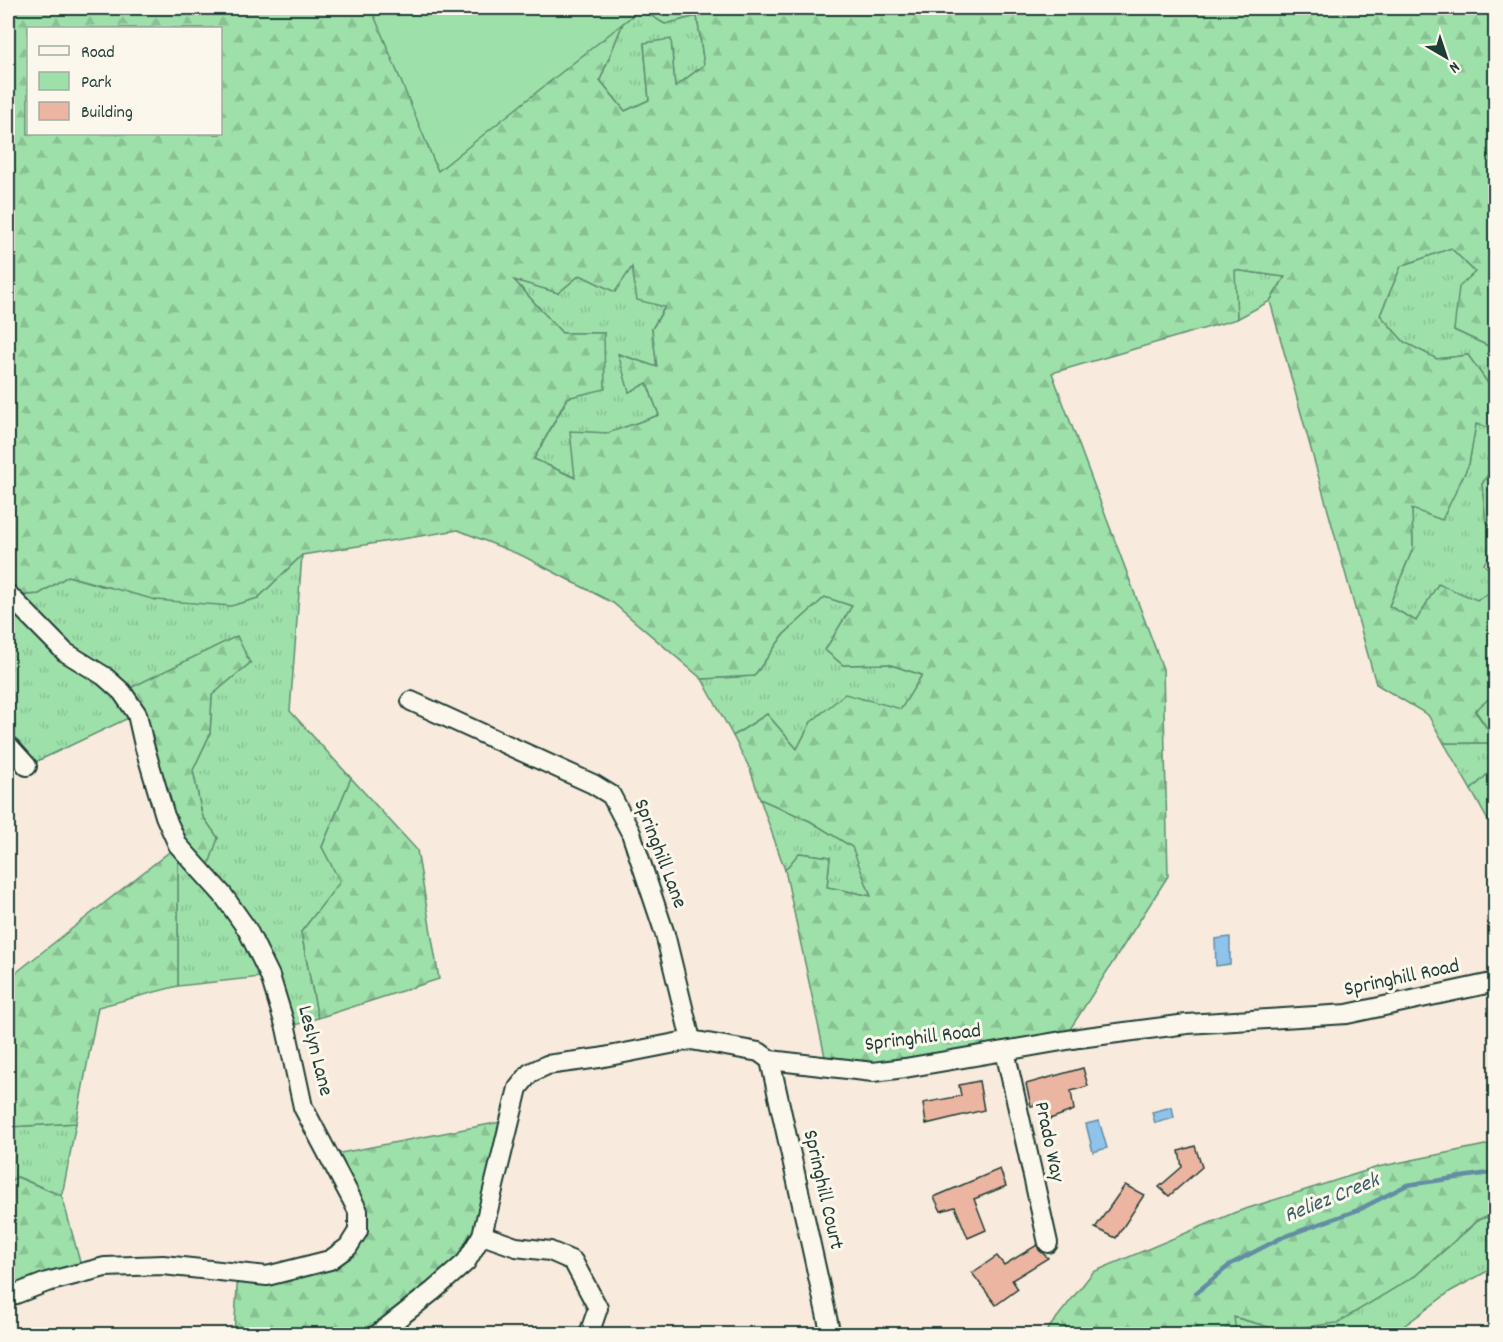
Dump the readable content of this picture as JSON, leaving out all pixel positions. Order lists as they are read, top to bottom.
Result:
{
  "streets": {
    "street": [
      "Springhill Lane",
      "Springhill Road",
      "Leslyn Lane",
      "Prado Way",
      "Springhill Court"
    ]
  },
  "crossings": [
    ["Springhill Lane", "Springhill Road"],
    ["Springhill Road", "Prado Way"],
    ["Springhill Road", "Springhill Court"]
  ],
  "water": ["Reliez Creek"],
  "legend": ["Road", "Park", "Building"],
  "north": "bottom right"
}
